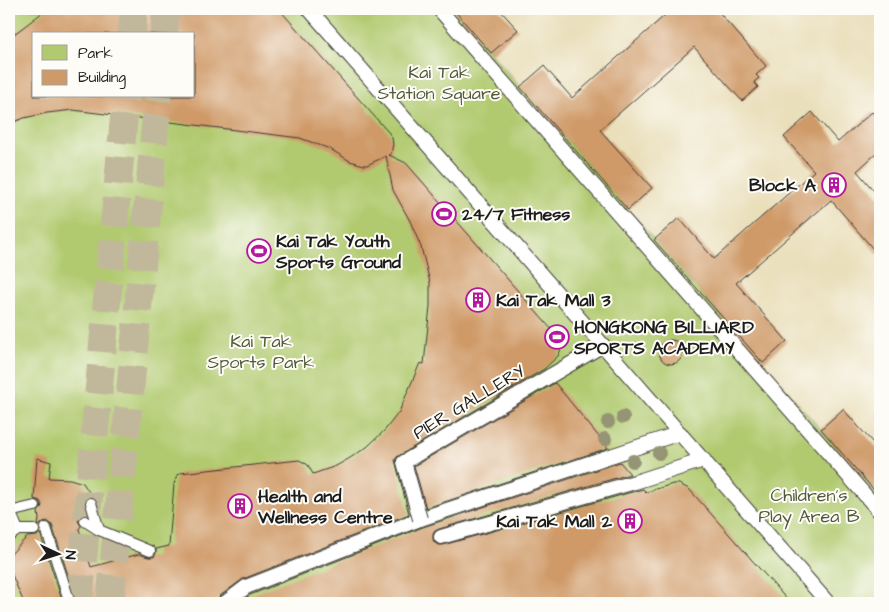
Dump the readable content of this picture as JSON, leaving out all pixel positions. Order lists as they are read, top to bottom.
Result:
{
  "streets": {
    "street": ["PIER GALLERY"]
  },
  "parks": ["Kai Tak Station Square", "Kai Tak Sports Park", "Children's Play Area B"],
  "places": {
    "building": [
      "Block A",
      "Kai Tak Mall 3",
      "Health and Wellness Centre",
      "Kai Tak Mall 2"
    ],
    "sports": ["24/7 Fitness", "Kai Tak Youth Sports Ground", "HONGKONG BILLIARD SPORTS ACADEMY"]
  },
  "legend": ["Park", "Building"],
  "north": "right"
}
